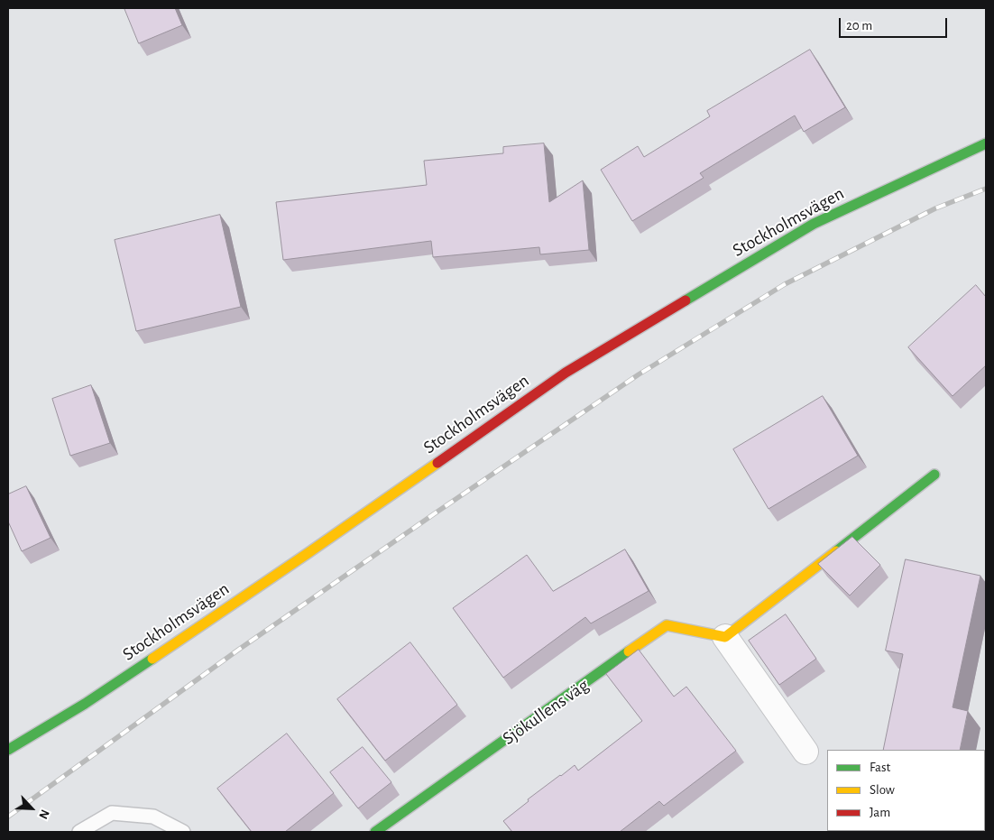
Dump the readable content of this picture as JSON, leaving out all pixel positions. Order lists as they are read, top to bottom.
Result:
{
  "streets": {
    "main road": ["Stockholmsvägen", "Sjökullens väg"]
  },
  "legend": ["Fast", "Slow", "Jam"],
  "scale_bar": "20 m",
  "north": "bottom right"
}
